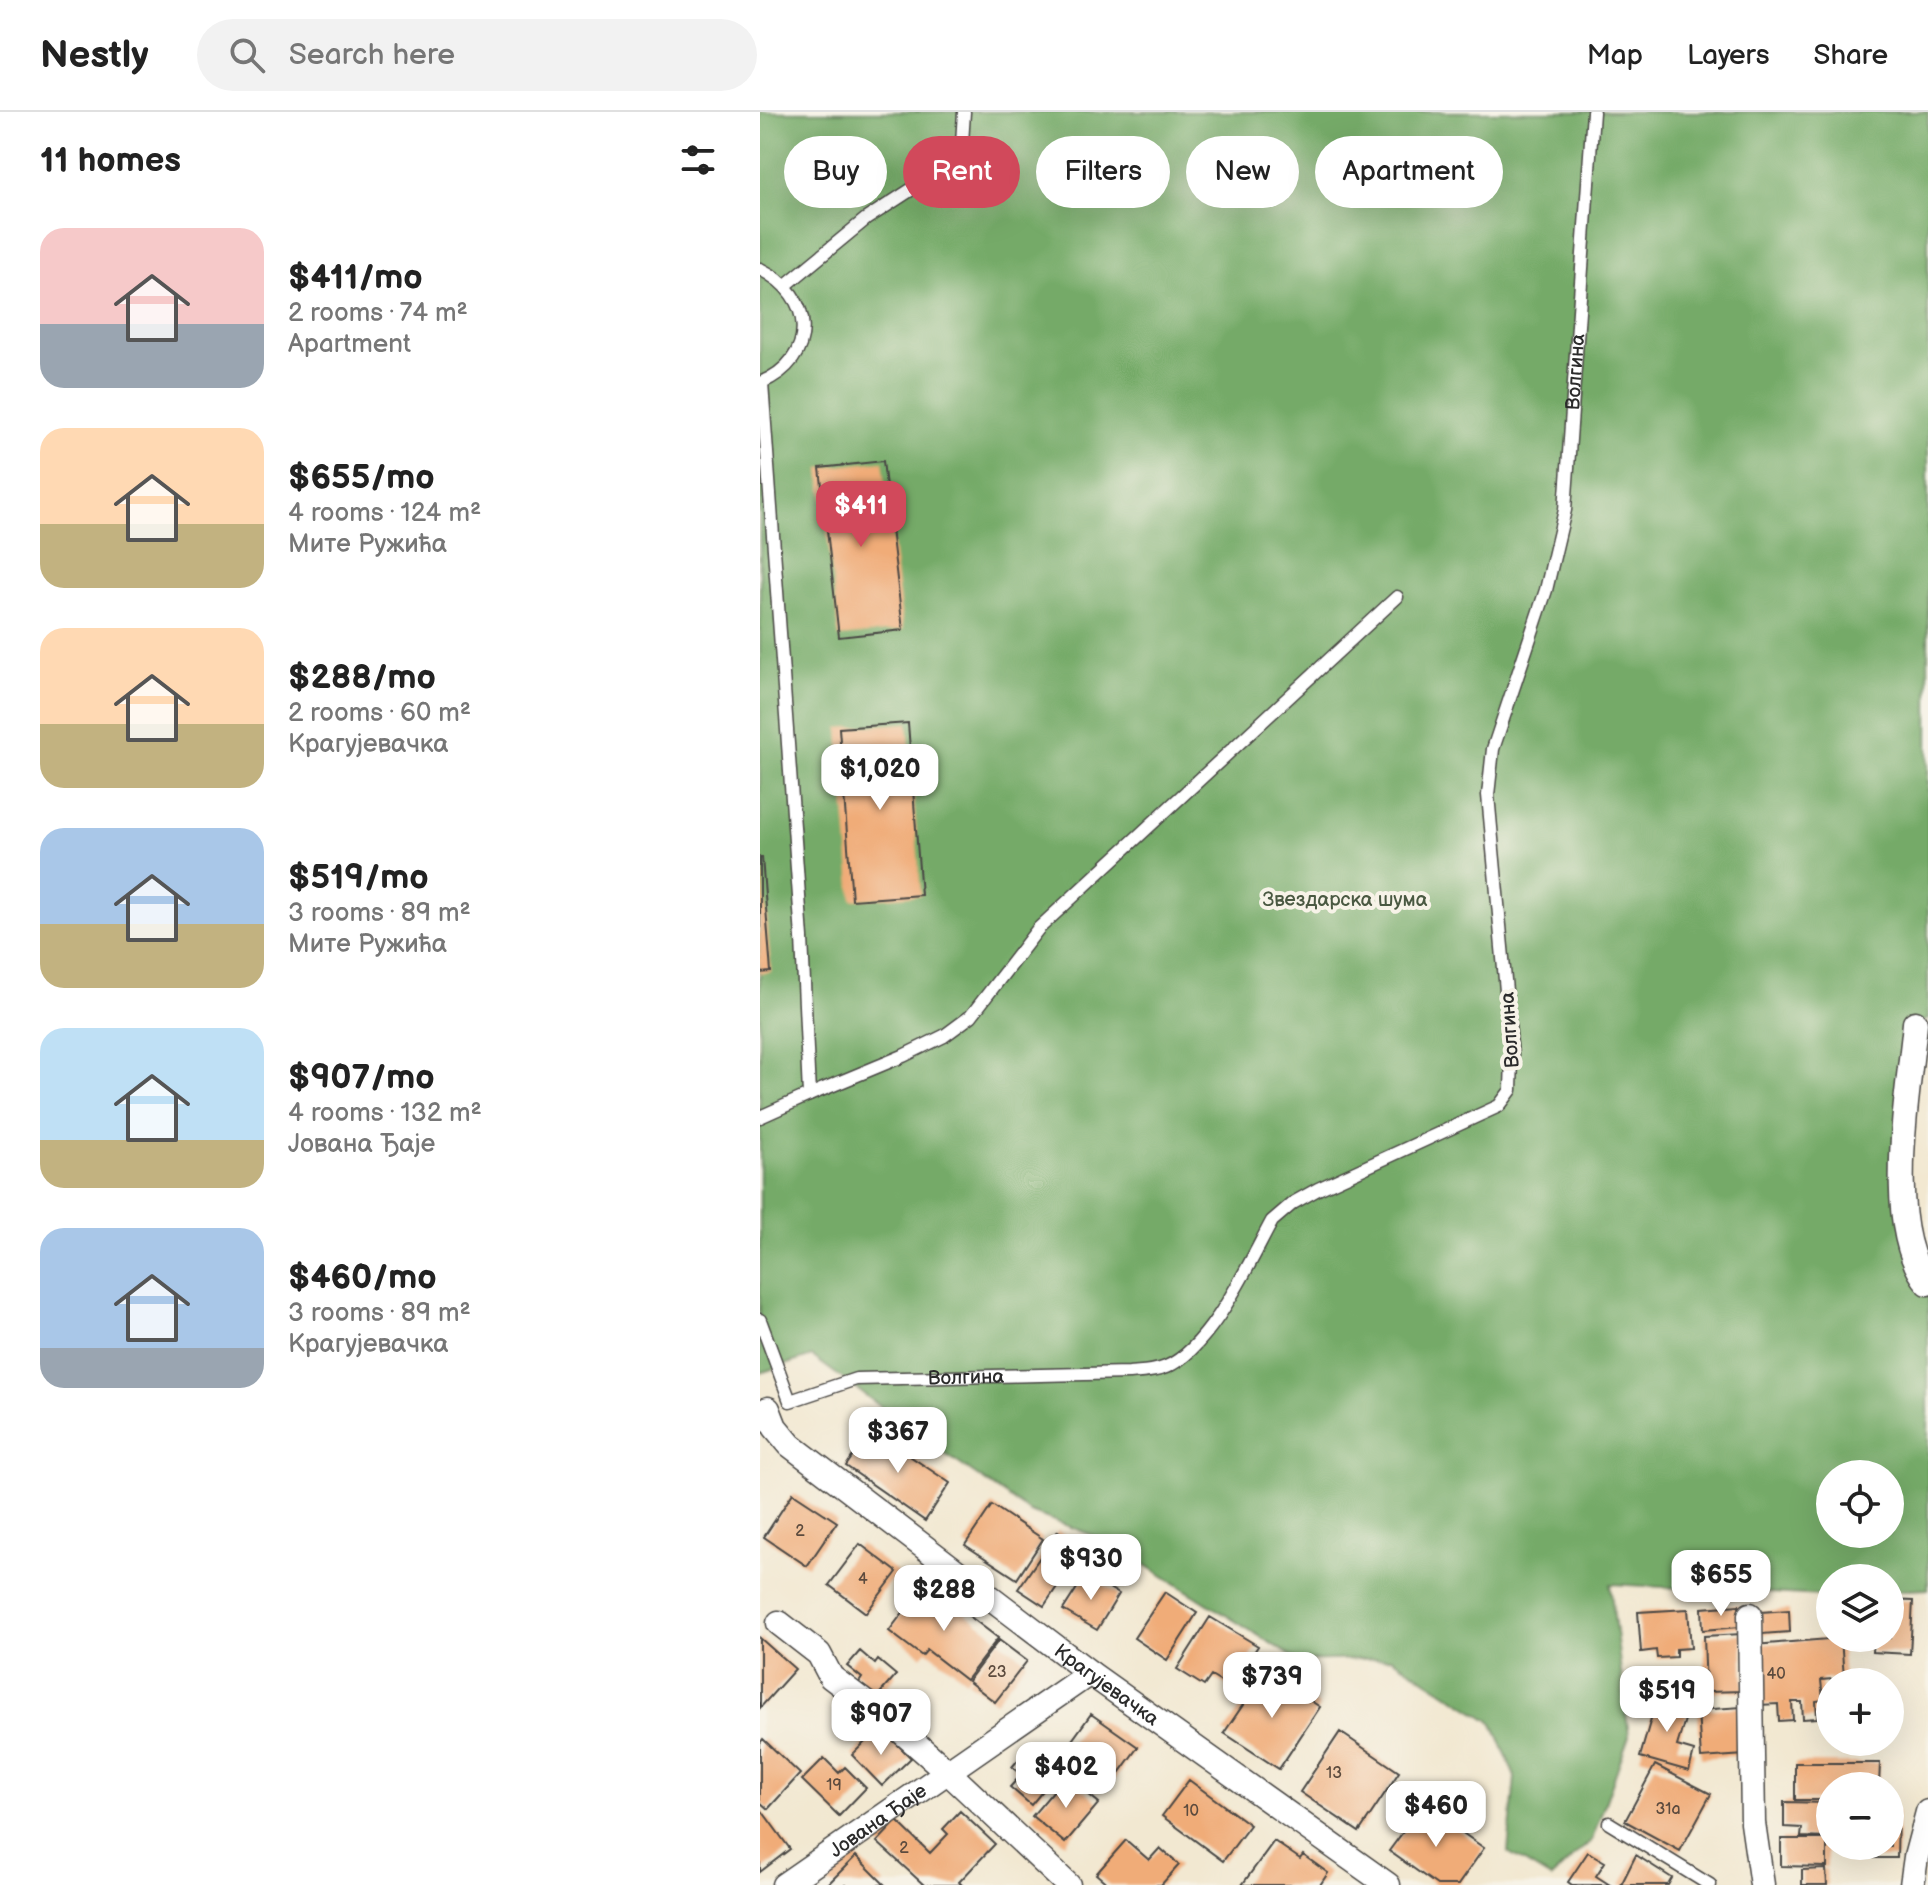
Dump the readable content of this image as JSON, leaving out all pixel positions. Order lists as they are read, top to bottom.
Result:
{
  "streets": {
    "street": ["Крагујевачка", "Јована Ђаје"],
    "lane": ["Волгина"]
  },
  "crossings": [
    ["Волгина", "Крагујевачка"],
    ["Крагујевачка", "Јована Ђаје"]
  ],
  "parks": ["Звездарска шума"],
  "house_numbers": [
    "2",
    "4",
    "23",
    "40",
    "13",
    "19",
    "31a",
    "10",
    "2"
  ],
  "page": {
    "header": "Nestly",
    "search": "Search here",
    "nav": ["Map", "Layers", "Share"],
    "heading": "11 homes",
    "chip": [
      "Buy",
      "Rent",
      "Filters",
      "New",
      "Apartment"
    ],
    "list": [
      {
        "name": "$411/mo",
        "note": "2 rooms · 74 m² · Apartment"
      },
      {
        "name": "$655/mo",
        "note": "4 rooms · 124 m² · Мите Ружића"
      },
      {
        "name": "$288/mo",
        "note": "2 rooms · 60 m² · Крагујевачка"
      },
      {
        "name": "$519/mo",
        "note": "3 rooms · 89 m² · Мите Ружића"
      },
      {
        "name": "$907/mo",
        "note": "4 rooms · 132 m² · Јована Ђаје"
      },
      {
        "name": "$460/mo",
        "note": "3 rooms · 89 m² · Крагујевачка"
      }
    ],
    "price": [
      "$411",
      "$1,020",
      "$367",
      "$930",
      "$655",
      "$288",
      "$739",
      "$519",
      "$907",
      "$402",
      "$460"
    ],
    "map_buttons": ["+", "−"]
  }
}
